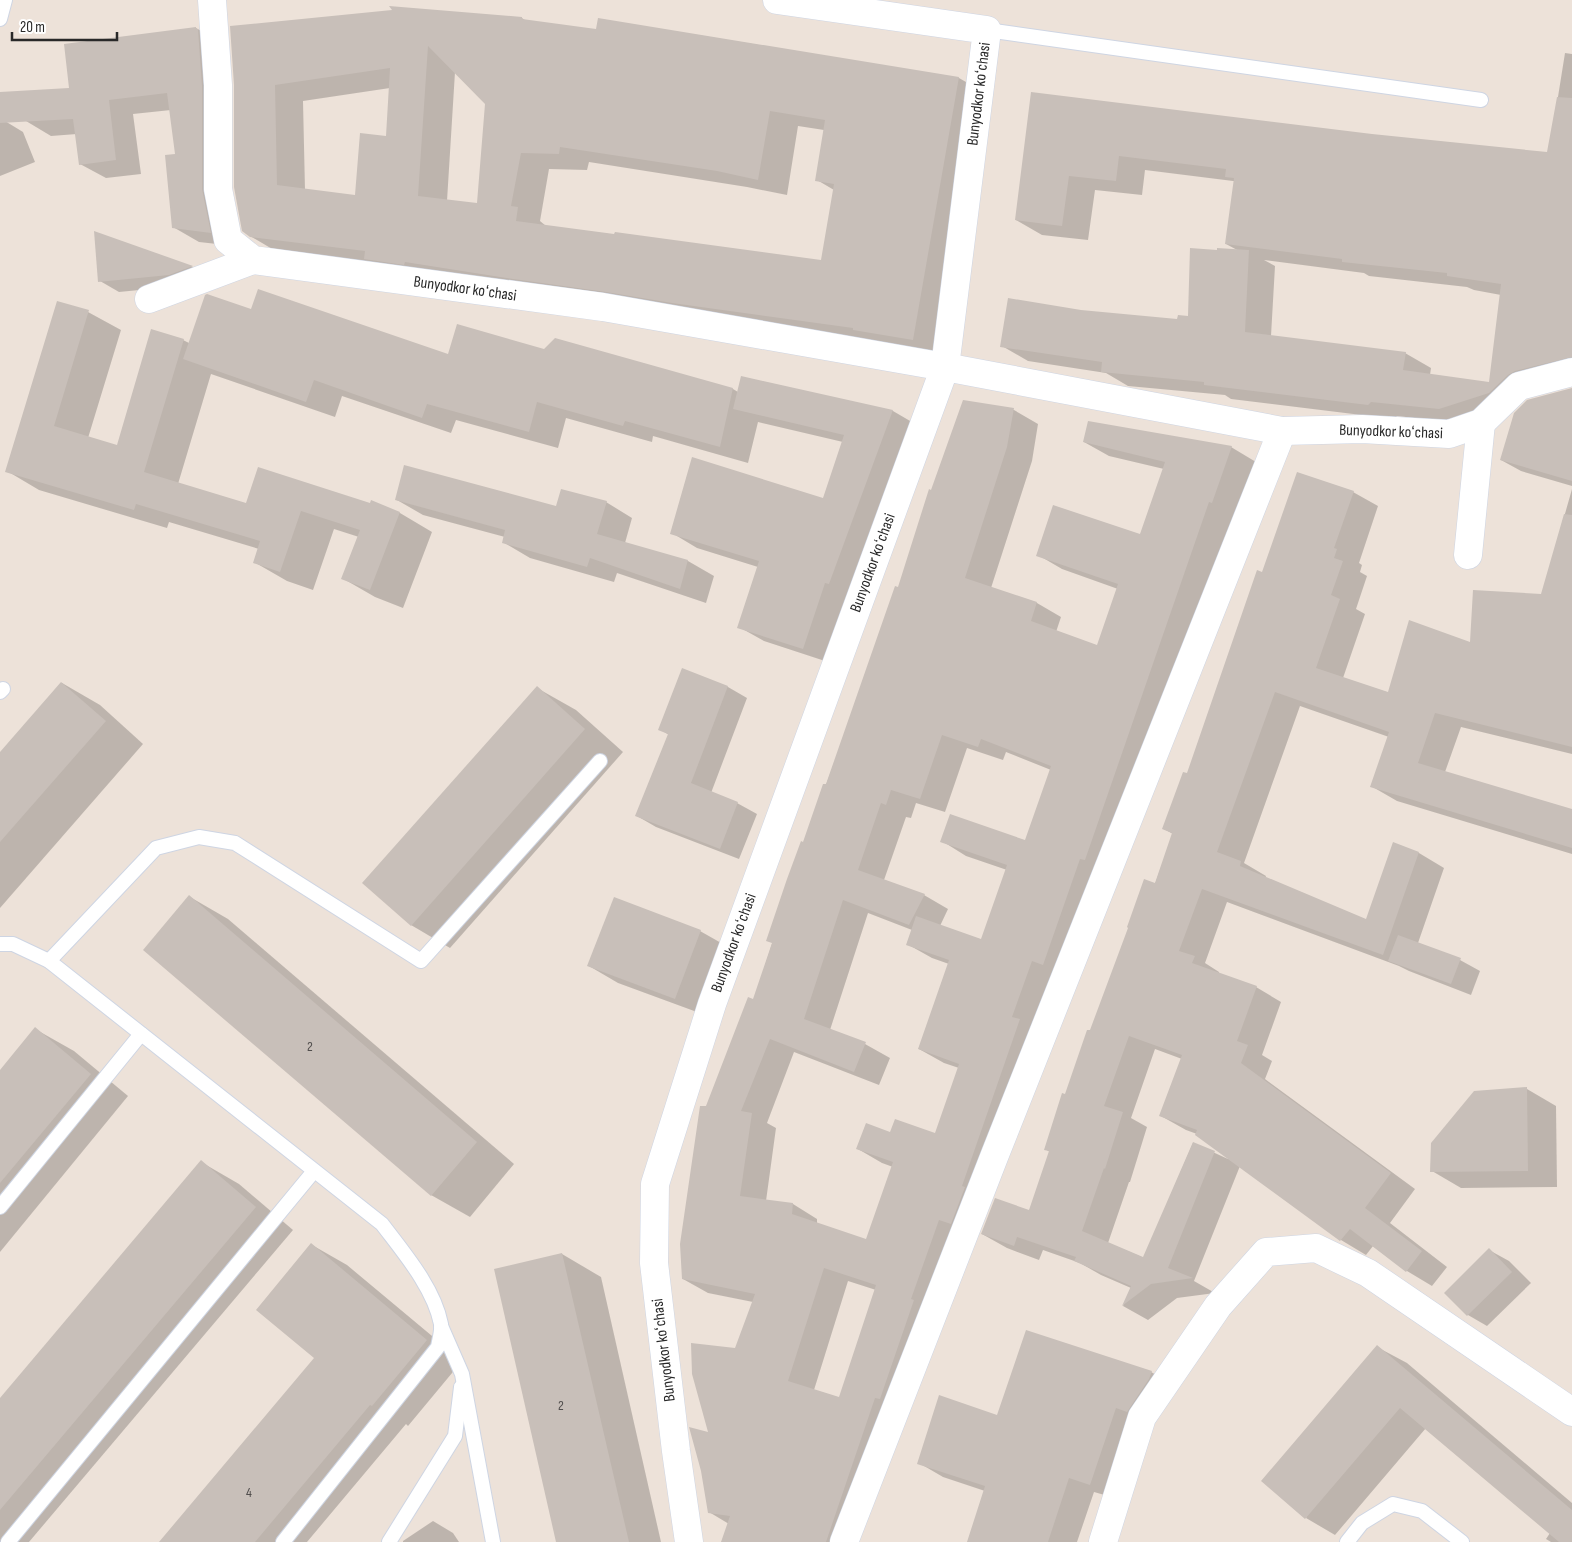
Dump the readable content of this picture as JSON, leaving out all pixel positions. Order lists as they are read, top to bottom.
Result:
{
  "streets": {
    "street": ["Bunyodkor koʻchasi"]
  },
  "house_numbers": ["2", "2", "4"],
  "scale_bar": "20 m"
}
